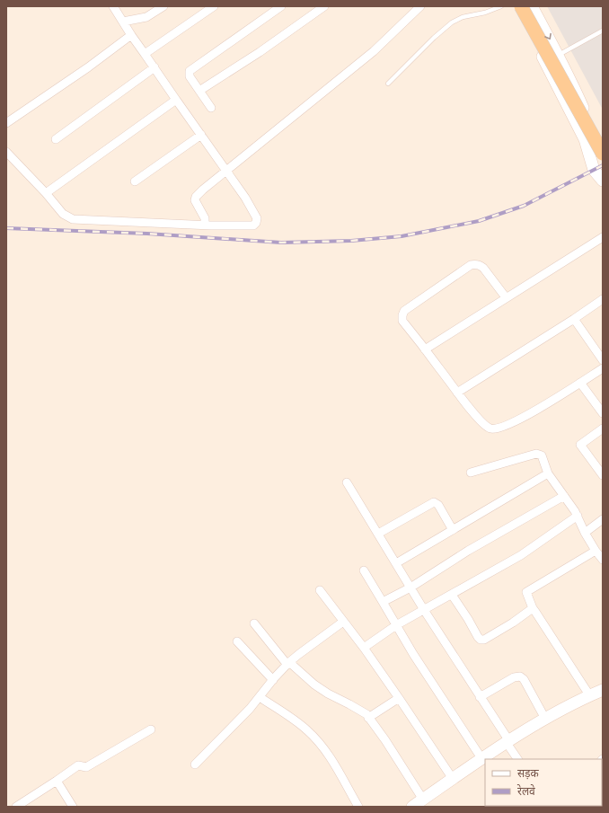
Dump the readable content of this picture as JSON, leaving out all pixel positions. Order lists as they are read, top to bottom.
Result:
{
  "legend": ["सड़क", "रेलवे"]
}
